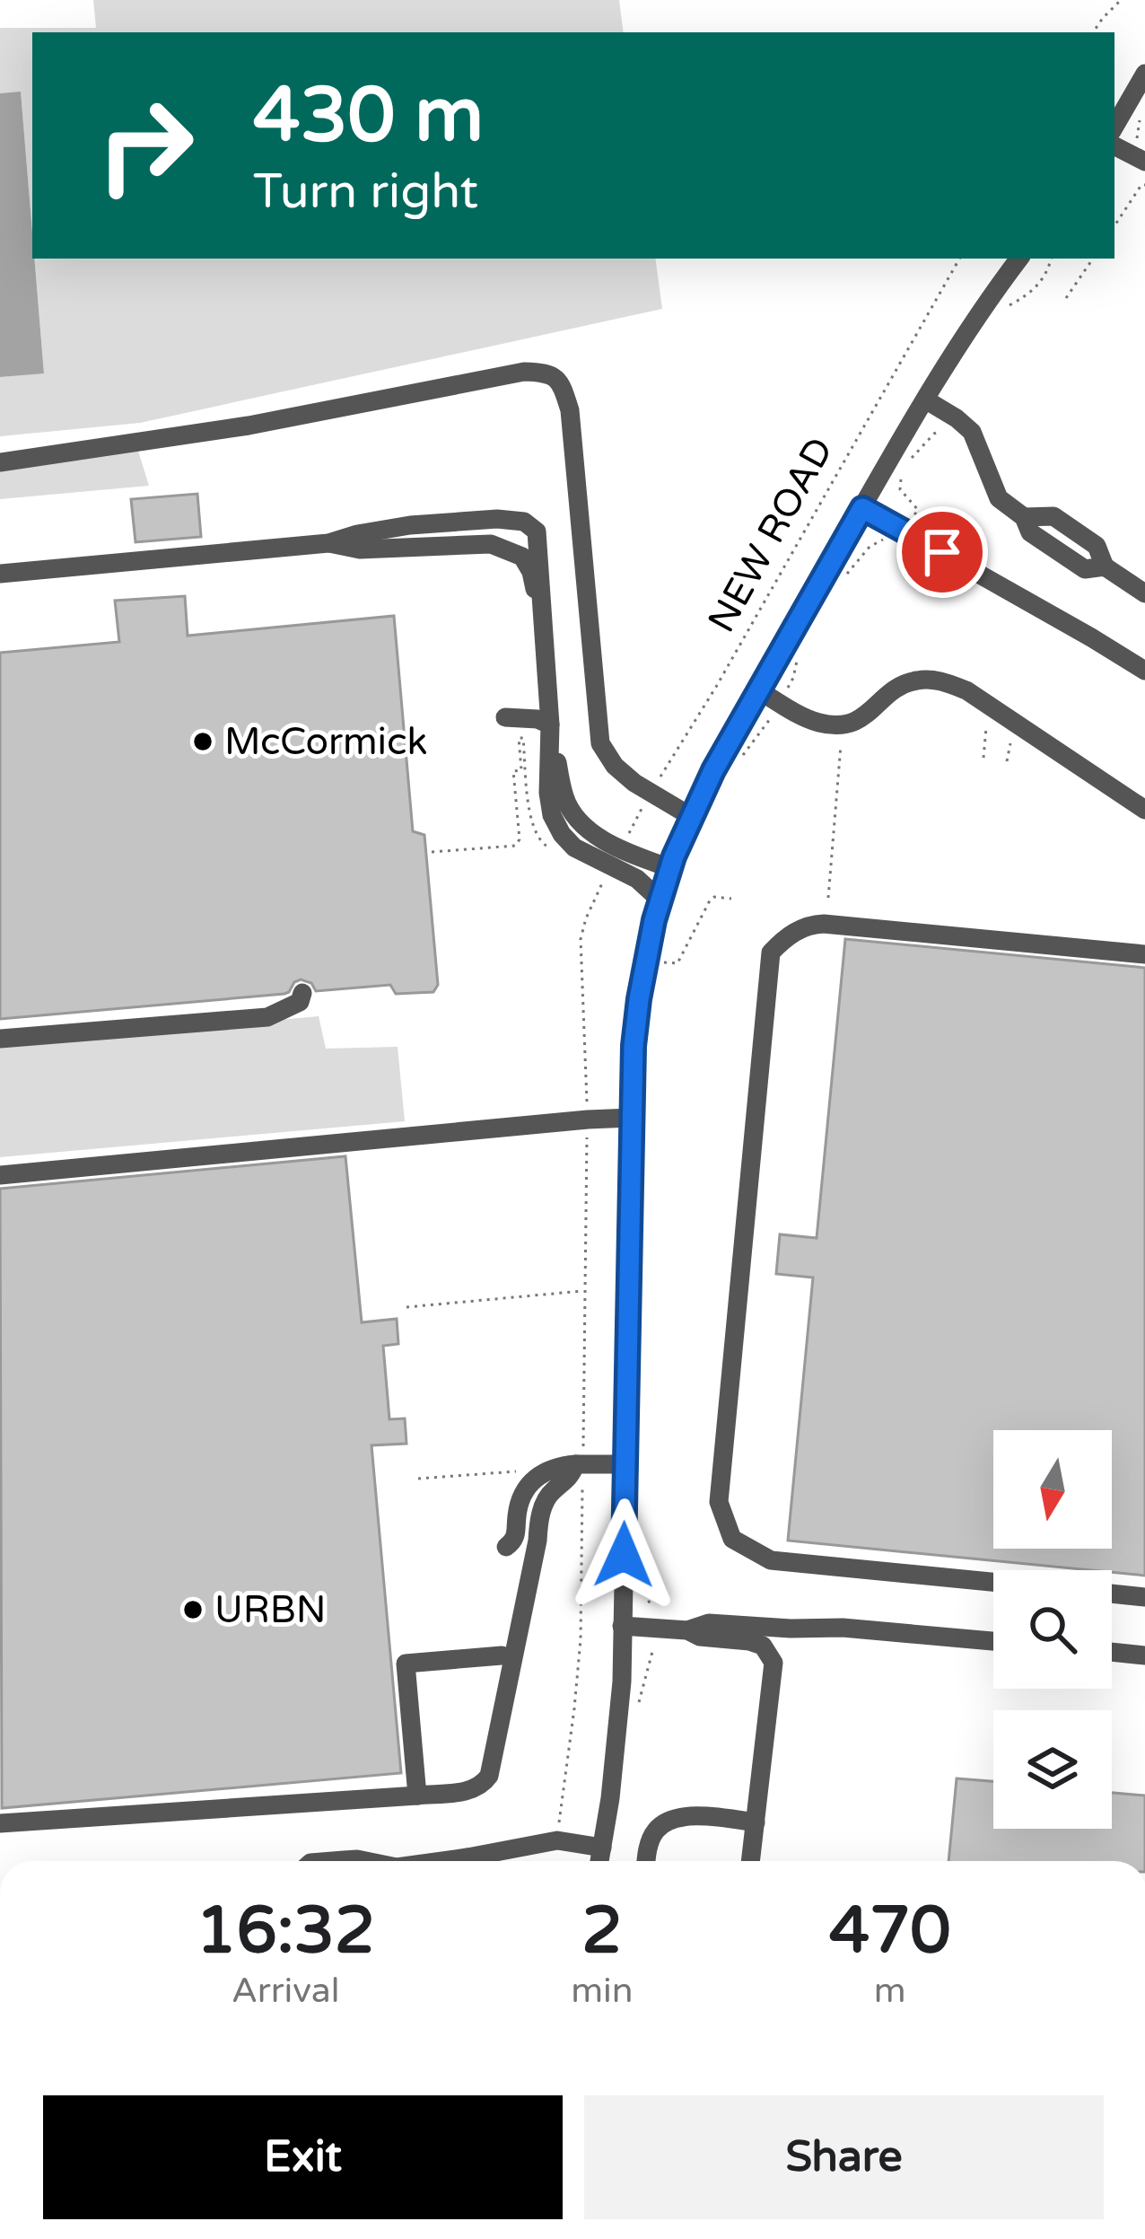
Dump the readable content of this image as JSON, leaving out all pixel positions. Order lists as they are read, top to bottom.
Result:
{
  "streets": {
    "path": ["NEW ROAD"]
  },
  "places": ["McCormick", "URBN"],
  "north": "bottom",
  "page": {
    "turn": ["430 m", "Turn right"],
    "eta": [
      "16:32",
      "Arrival",
      "2",
      "min",
      "470",
      "m"
    ],
    "buttons": ["Exit", "Share"]
  }
}
